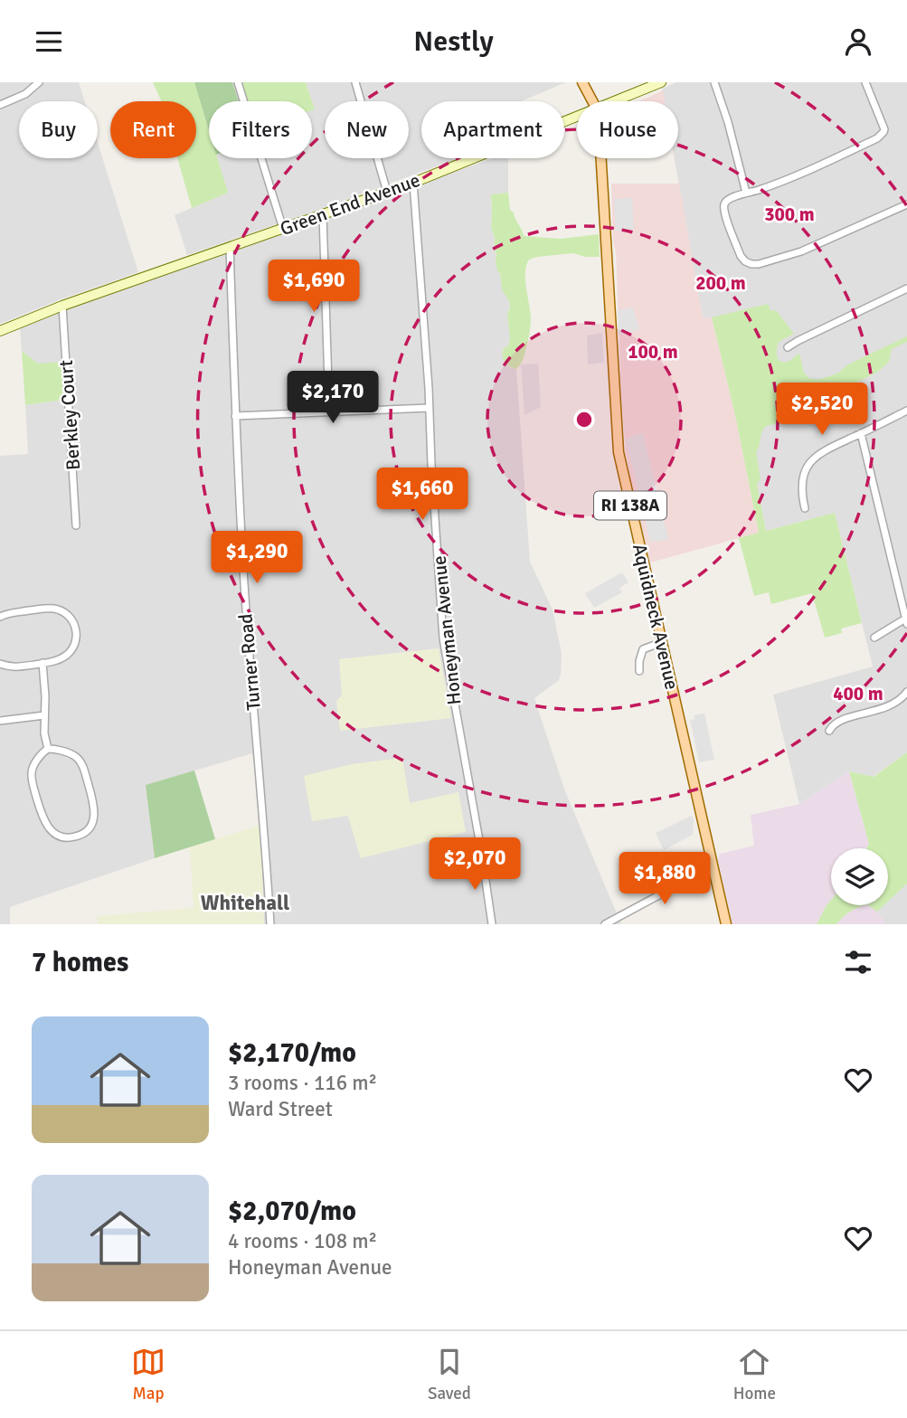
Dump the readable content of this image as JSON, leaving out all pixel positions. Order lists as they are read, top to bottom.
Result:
{
  "streets": {
    "main road": ["Green End Avenue", "RI 138A", "Aquidneck Avenue"],
    "street": ["Berkley Court", "Honeyman Avenue", "Turner Road"]
  },
  "crossings": [
    ["Green End Avenue", "Berkley Court"],
    ["Green End Avenue", "Honeyman Avenue"],
    ["Green End Avenue", "Turner Road"]
  ],
  "districts": ["Whitehall"],
  "page": {
    "header": "Nestly",
    "chip": [
      "Buy",
      "Rent",
      "Filters",
      "New",
      "Apartment",
      "House"
    ],
    "price": [
      "$1,690",
      "$2,170",
      "$2,520",
      "$1,660",
      "$1,290",
      "$2,070",
      "$1,880"
    ],
    "heading": "7 homes",
    "list": [
      {
        "name": "$2,170/mo",
        "note": "3 rooms · 116 m² · Ward Street"
      },
      {
        "name": "$2,070/mo",
        "note": "4 rooms · 108 m² · Honeyman Avenue"
      }
    ],
    "tabs": ["Map", "Saved", "Home"]
  },
  "rings": [
    "300 m",
    "200 m",
    "100 m",
    "400 m"
  ]
}
